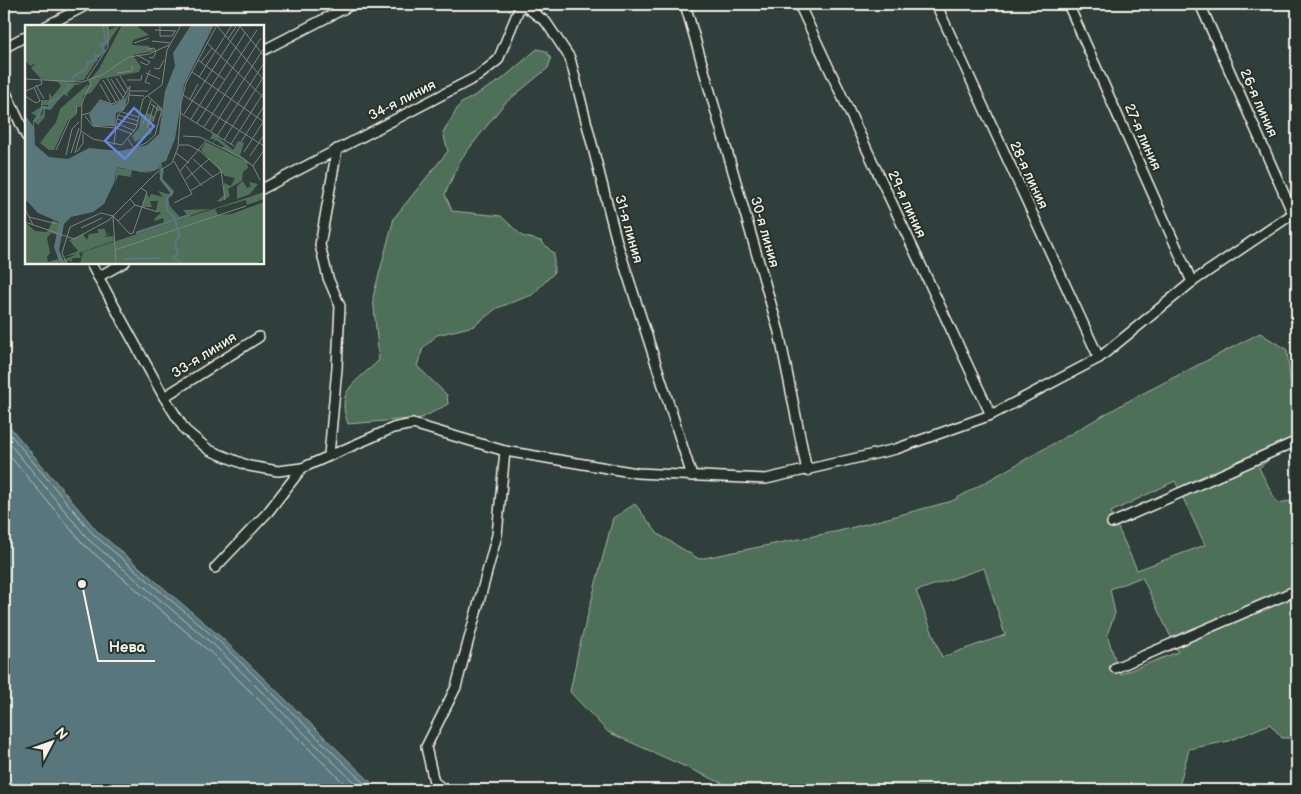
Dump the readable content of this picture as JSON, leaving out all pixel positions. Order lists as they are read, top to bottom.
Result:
{
  "streets": {
    "street": [
      "34-я линия",
      "26-я линия",
      "27-я линия",
      "28-я линия",
      "29-я линия",
      "31-я линия",
      "30-я линия",
      "33-я линия"
    ]
  },
  "crossings": [
    ["34-я линия", "31-я линия"]
  ],
  "places": ["Нева"],
  "north": "top right"
}
